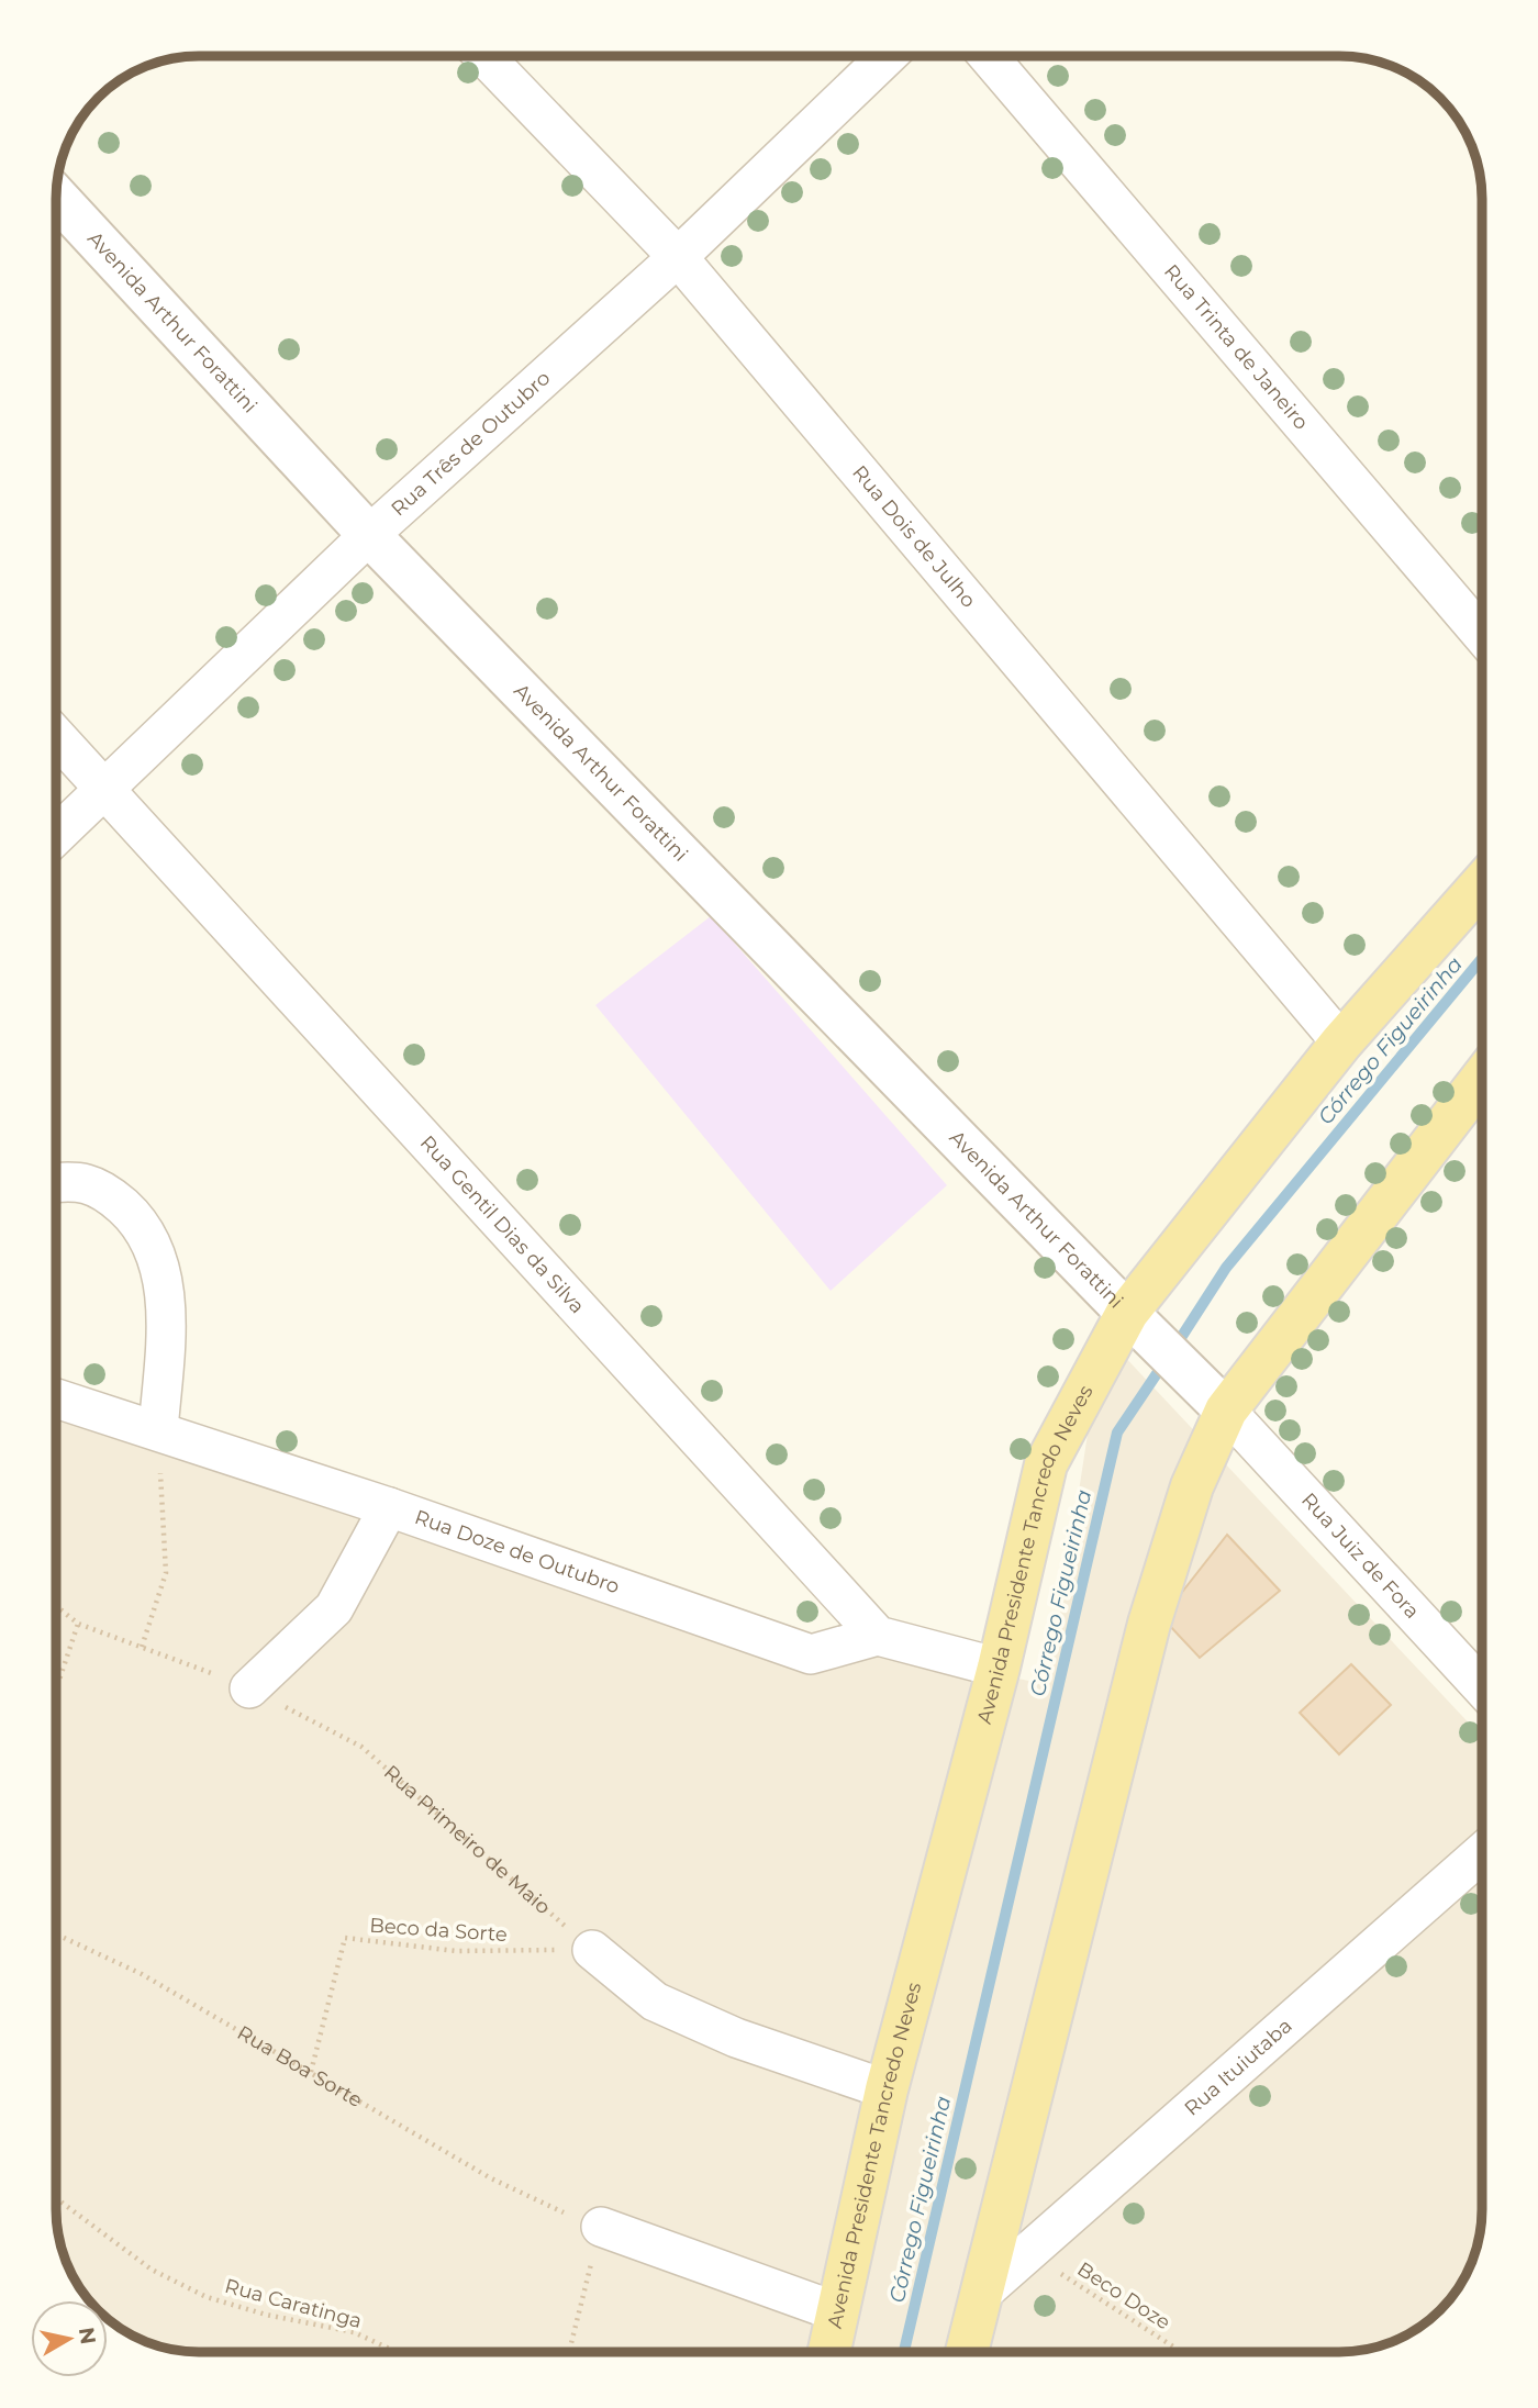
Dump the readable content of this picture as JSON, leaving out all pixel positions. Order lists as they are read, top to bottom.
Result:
{
  "streets": {
    "main road": ["Avenida Presidente Tancredo Neves"],
    "street": [
      "Avenida Arthur Forattini",
      "Rua Trinta de Janeiro",
      "Rua Três de Outubro",
      "Rua Dois de Julho",
      "Rua Gentil Dias da Silva",
      "Rua Doze de Outubro",
      "Rua Juiz de Fora",
      "Rua Ituiutaba"
    ],
    "path": [
      "Rua Primeiro de Maio",
      "Beco da Sorte",
      "Rua Boa Sorte",
      "Beco Doze",
      "Rua Caratinga"
    ]
  },
  "crossings": [
    ["Avenida Arthur Forattini", "Rua Três de Outubro"],
    ["Avenida Arthur Forattini", "Avenida Presidente Tancredo Neves"],
    ["Avenida Arthur Forattini", "Rua Juiz de Fora"],
    ["Rua Três de Outubro", "Rua Dois de Julho"],
    ["Rua Três de Outubro", "Rua Gentil Dias da Silva"],
    ["Rua Dois de Julho", "Avenida Presidente Tancredo Neves"],
    ["Rua Gentil Dias da Silva", "Rua Doze de Outubro"],
    ["Beco da Sorte", "Rua Boa Sorte"],
    ["Rua Ituiutaba", "Beco Doze"]
  ],
  "water": ["Córrego Figueirinha"],
  "north": "right"
}
